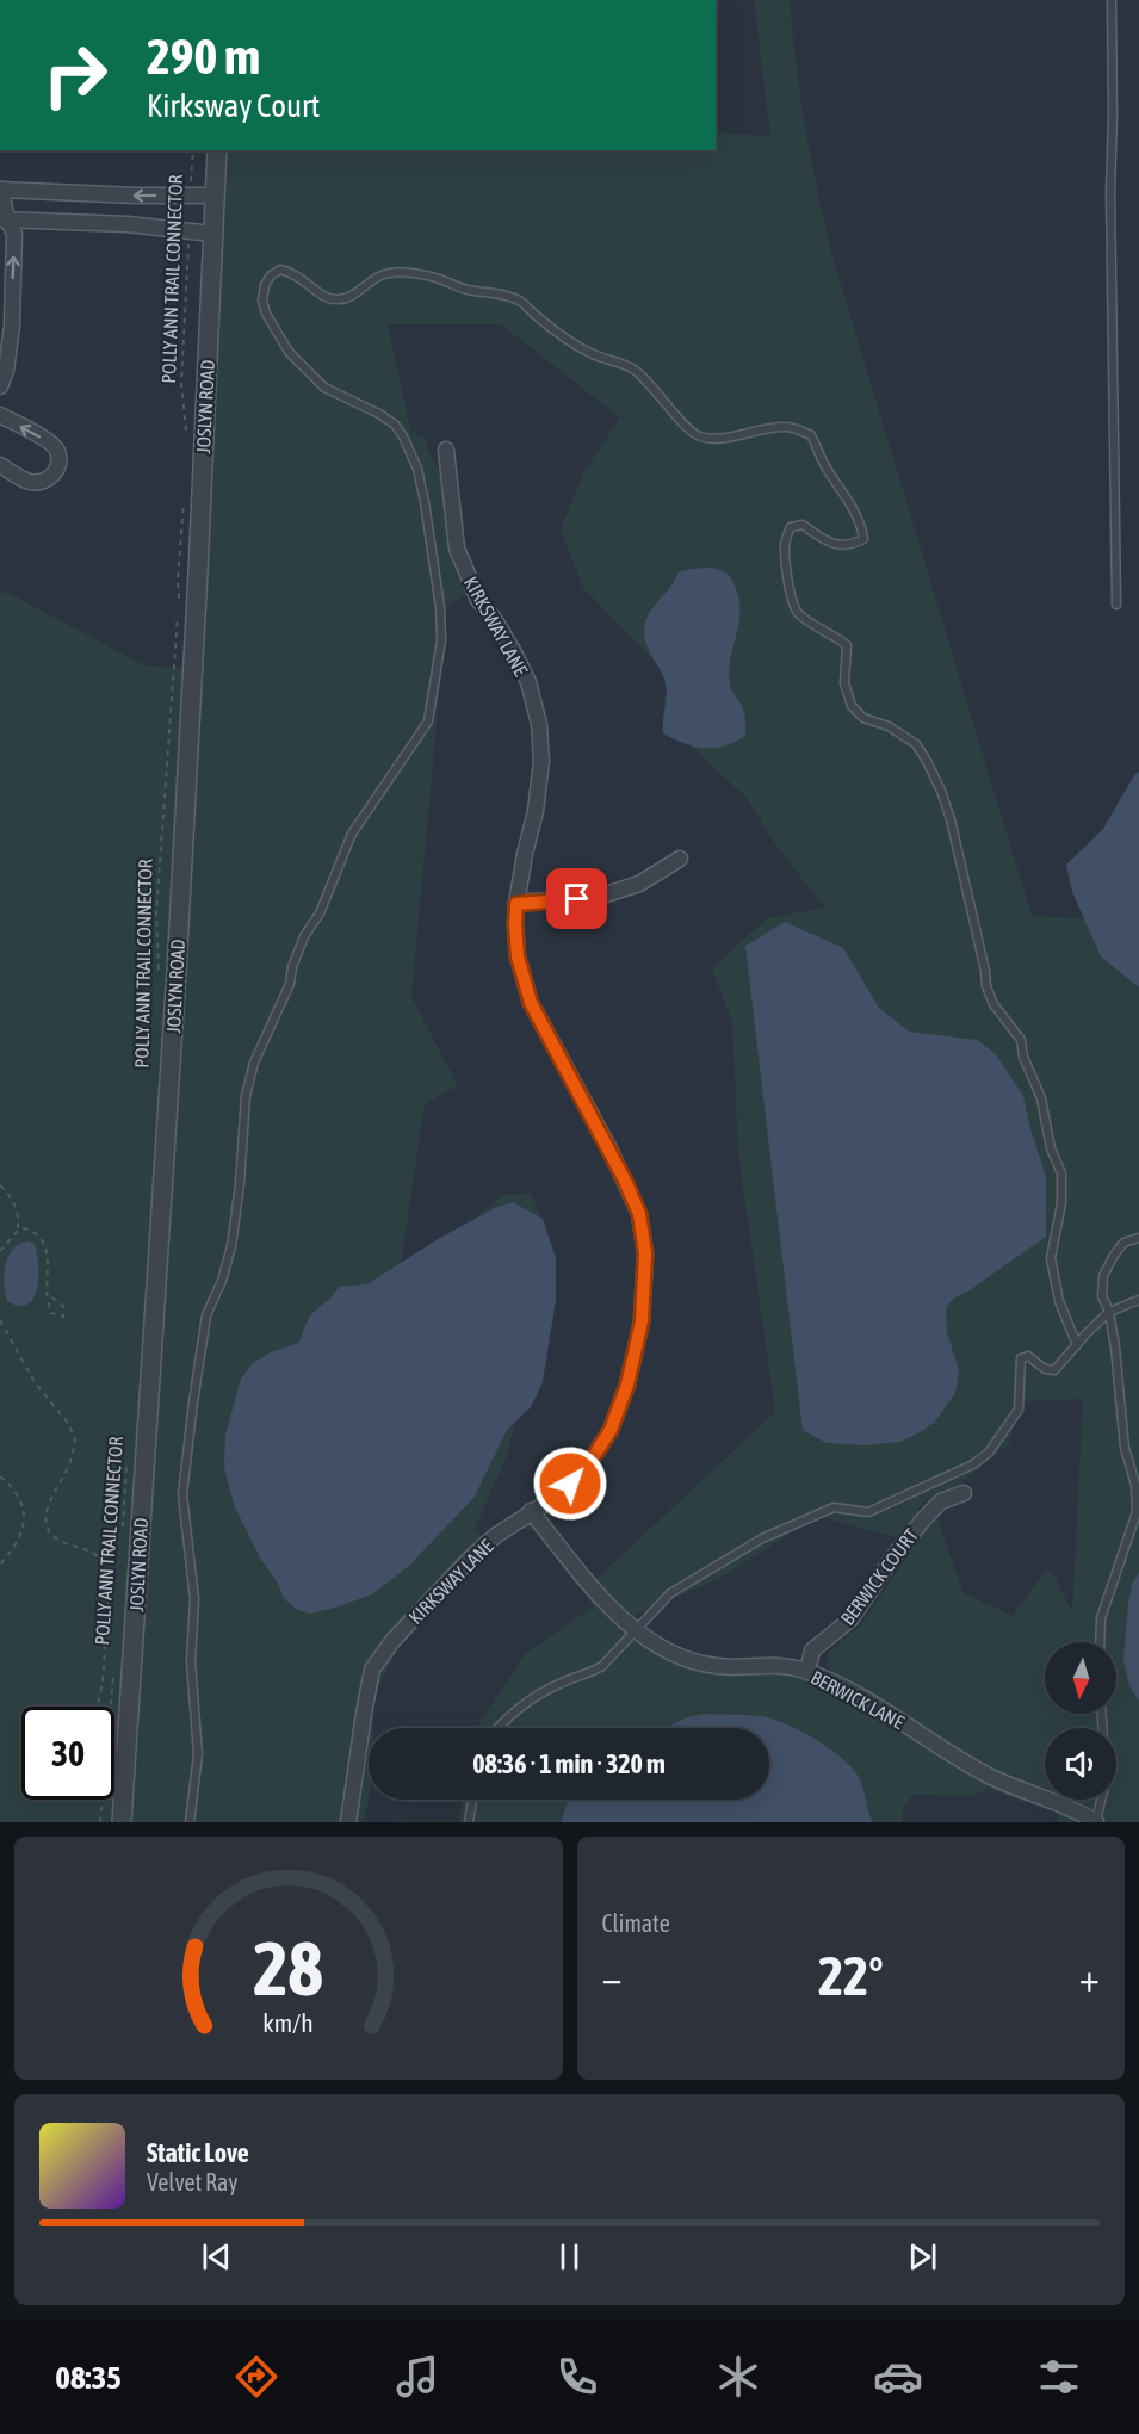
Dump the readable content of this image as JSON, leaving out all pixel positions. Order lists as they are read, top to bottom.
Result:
{
  "streets": {
    "street": [
      "JOSLYN ROAD",
      "KIRKSWAY LANE",
      "BERWICK COURT",
      "BERWICK LANE"
    ],
    "path": ["POLLY ANN TRAIL CONNECTOR"]
  },
  "crossings": [
    ["KIRKSWAY LANE", "BERWICK LANE"],
    ["BERWICK COURT", "BERWICK LANE"]
  ],
  "north": "bottom",
  "page": {
    "turn": ["290 m", "Kirksway Court"],
    "limit": "30",
    "trip": "08:36 · 1 min · 320 m",
    "tile": "Climate",
    "heat": ["−", "22°", "+"],
    "song": ["Static Love", "Velvet Ray"],
    "tabs": "08:35",
    "gauge": ["28", "km/h"]
  }
}
